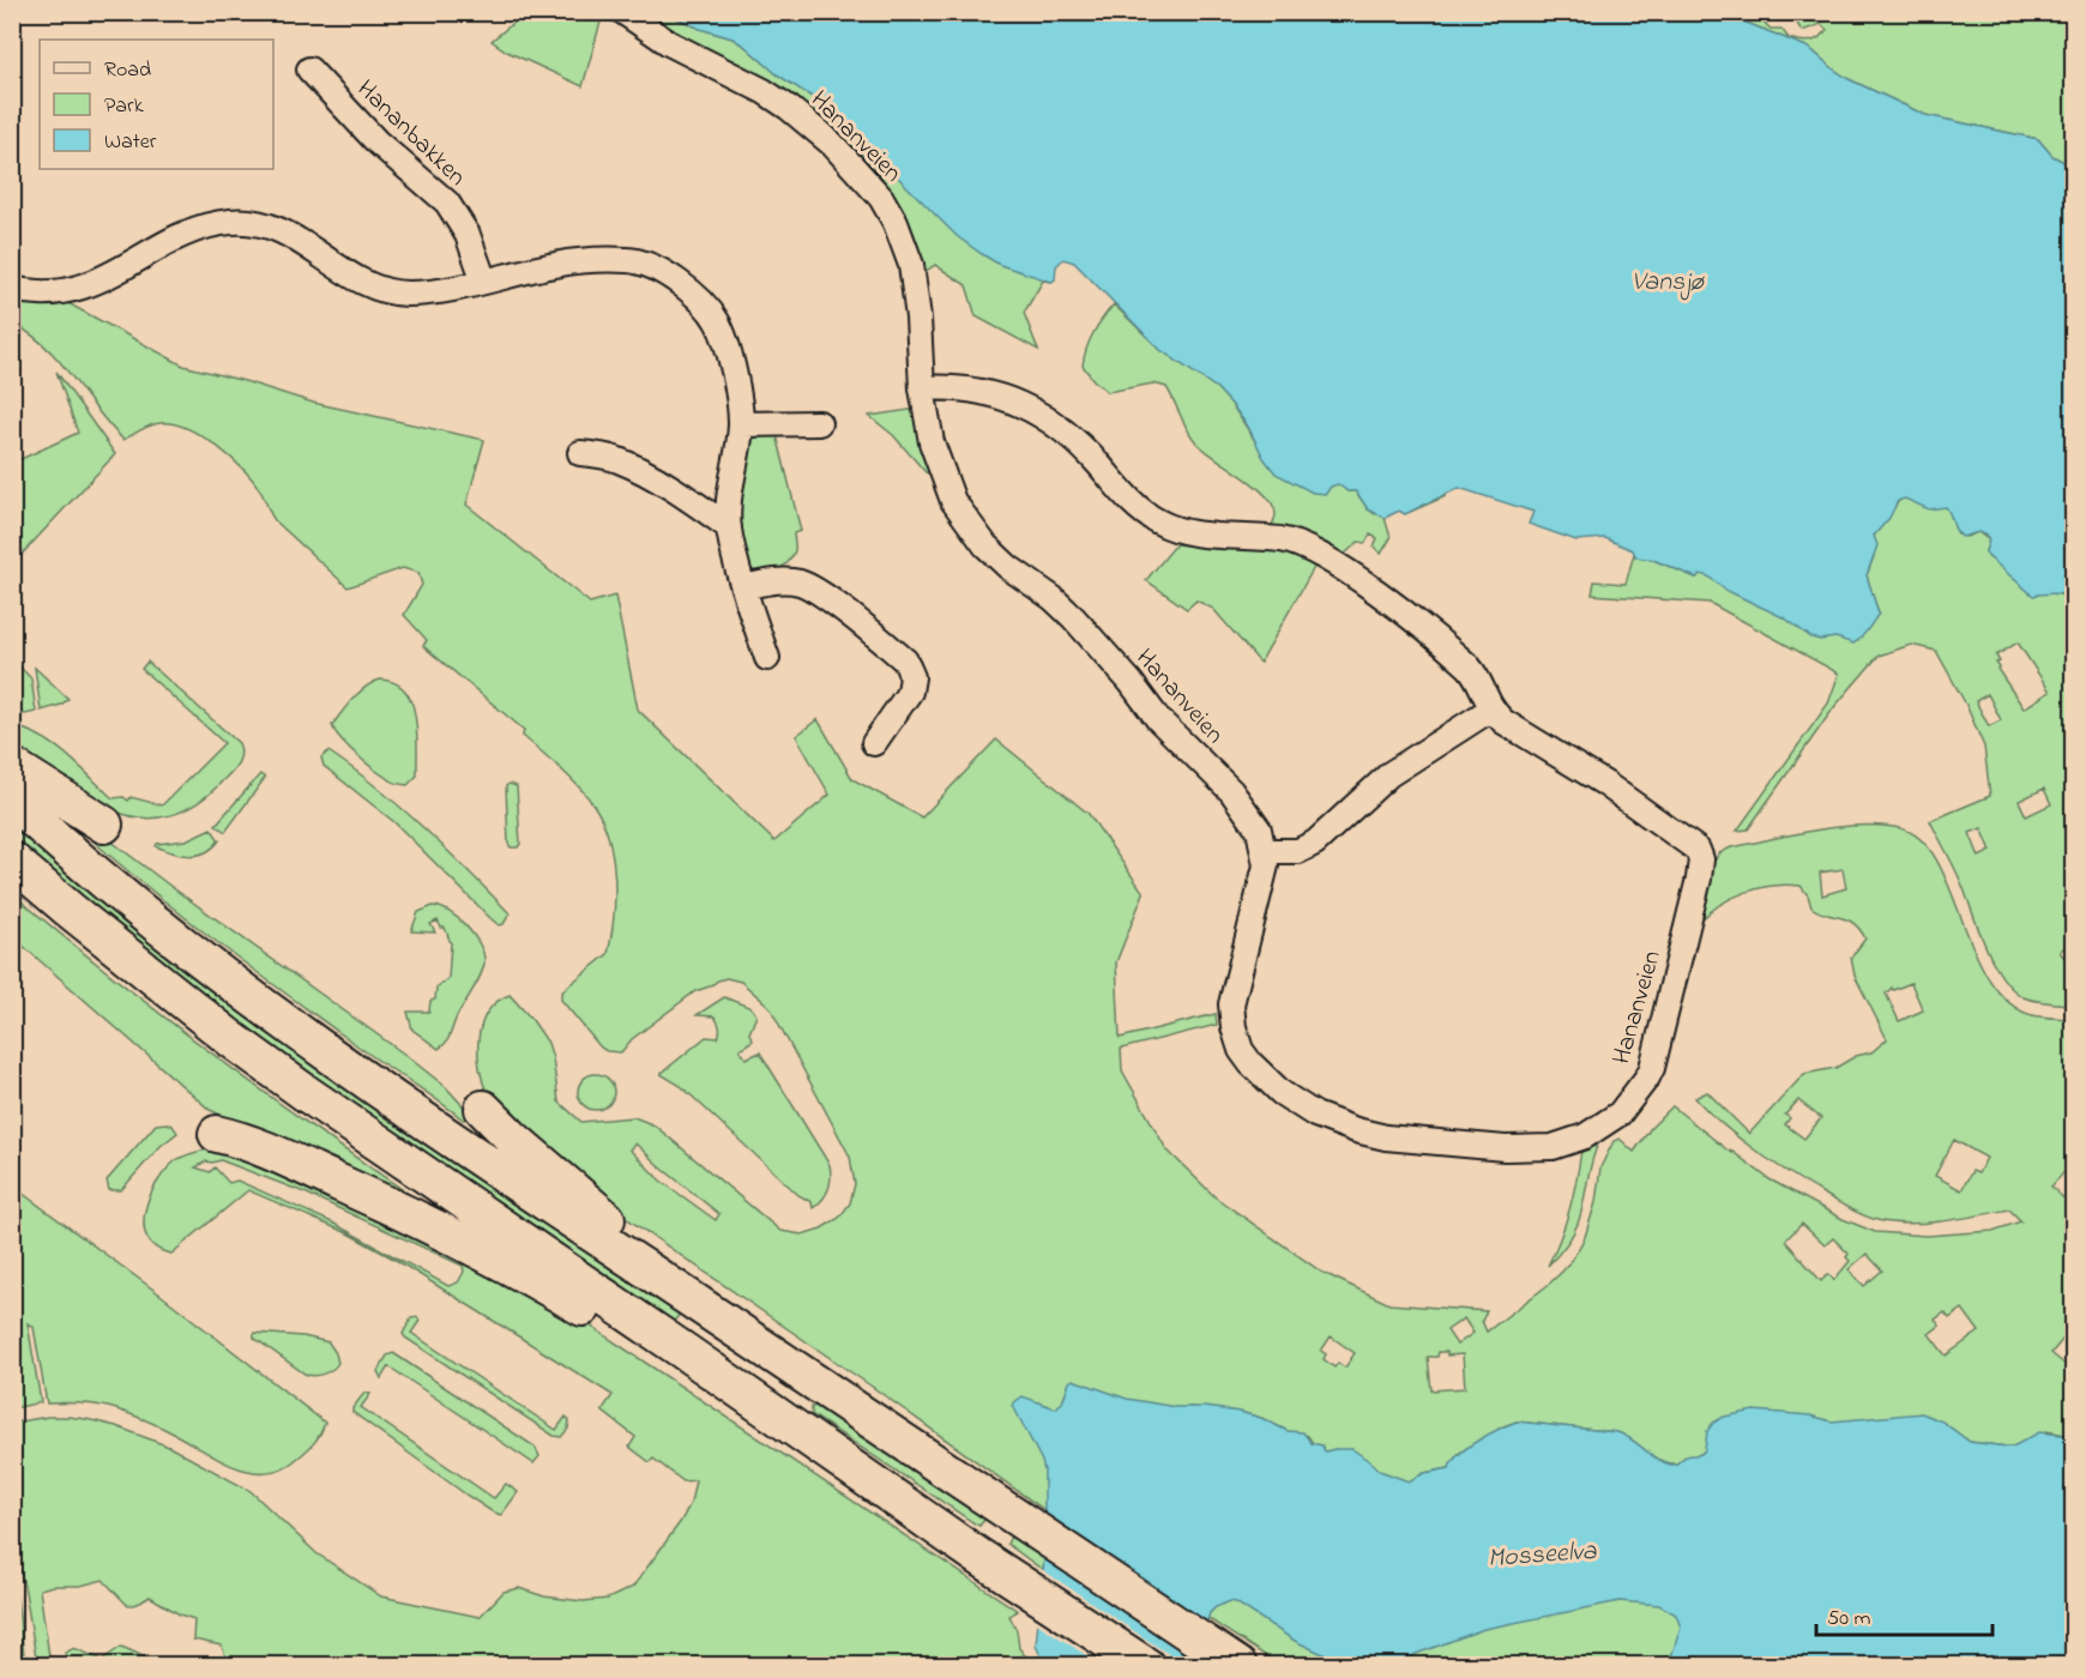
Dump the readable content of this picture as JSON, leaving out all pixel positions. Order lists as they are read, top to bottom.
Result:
{
  "streets": {
    "street": ["Hananbakken", "Hananveien"]
  },
  "water": ["Vansjø", "Mosseelva"],
  "legend": ["Road", "Park", "Water"],
  "scale_bar": "50 m"
}
